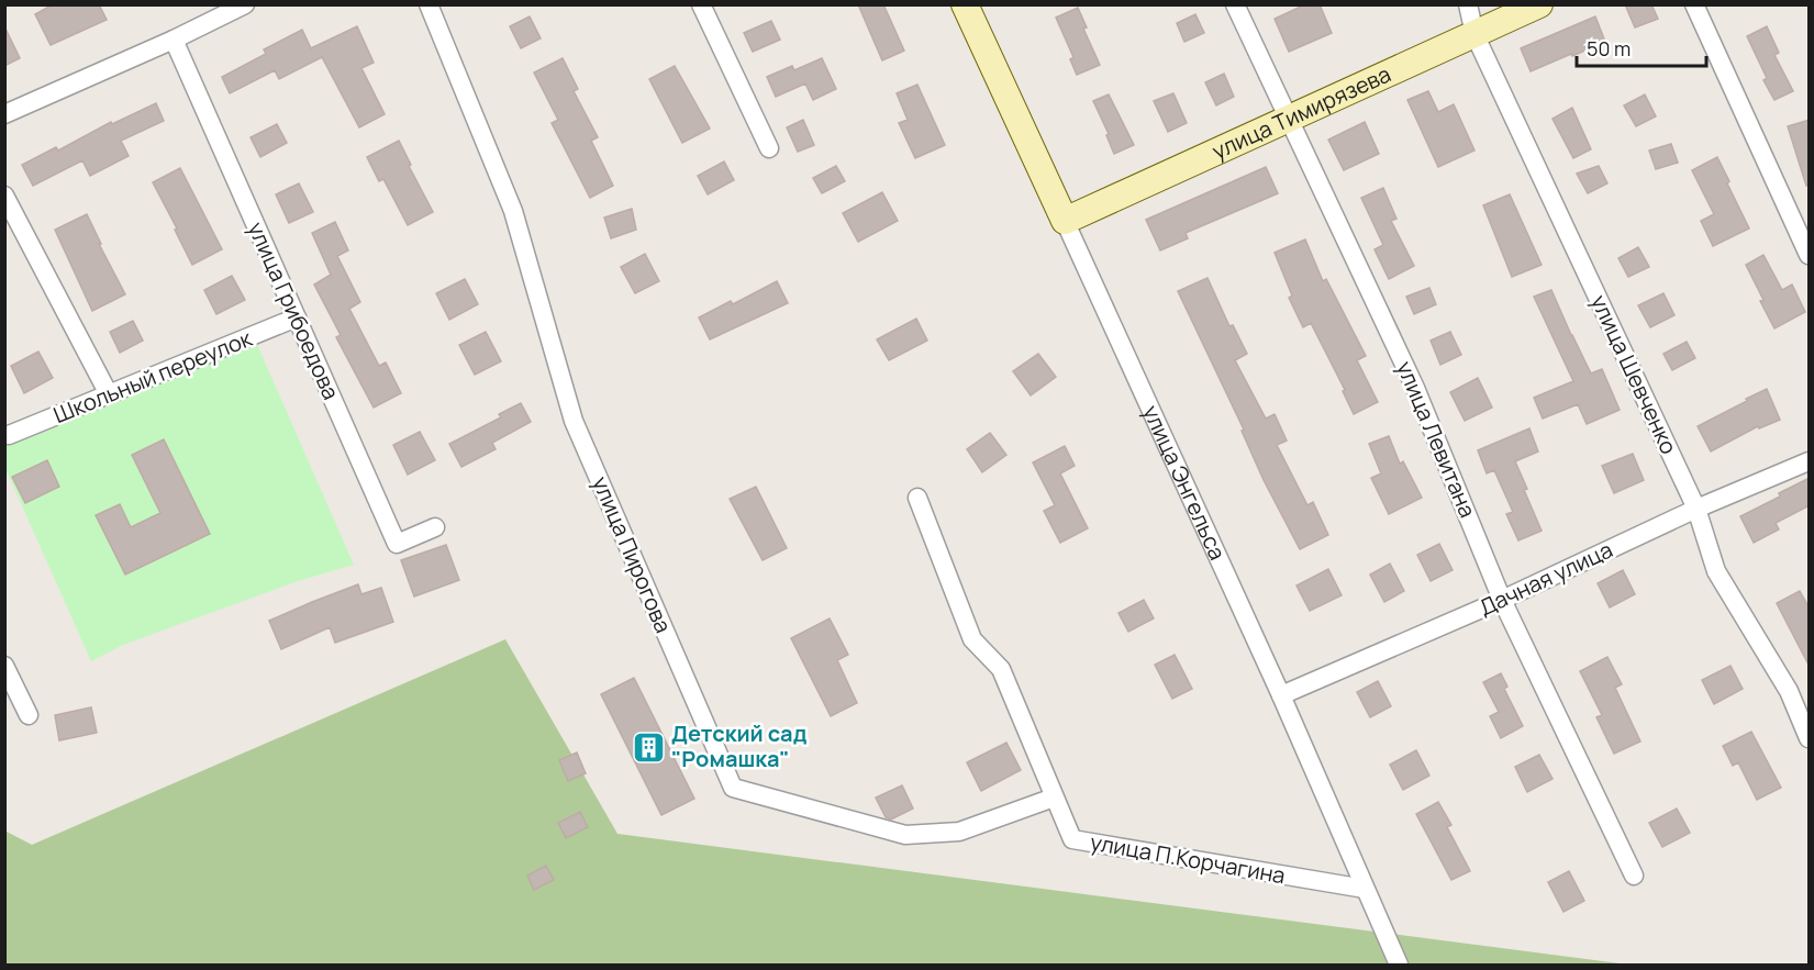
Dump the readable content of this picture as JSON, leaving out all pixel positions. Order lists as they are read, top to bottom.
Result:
{
  "streets": {
    "street": [
      "улица Тимирязева",
      "улица Грибоедова",
      "улица Шевченко",
      "Школьный переулок",
      "улица Левитана",
      "улица Энгельса",
      "улица Пирогова",
      "Дачная улица",
      "улица П.Корчагина"
    ]
  },
  "crossings": [
    ["улица Тимирязева", "улица Шевченко"],
    ["улица Тимирязева", "улица Левитана"],
    ["улица Тимирязева", "улица Энгельса"],
    ["улица Грибоедова", "Школьный переулок"],
    ["улица Шевченко", "Дачная улица"],
    ["улица Левитана", "Дачная улица"],
    ["улица Энгельса", "Дачная улица"],
    ["улица Энгельса", "улица П.Корчагина"],
    ["улица Пирогова", "улица П.Корчагина"]
  ],
  "places": {
    "building": ["Детский сад \"Ромашка\""]
  },
  "scale_bar": "50 m"
}
